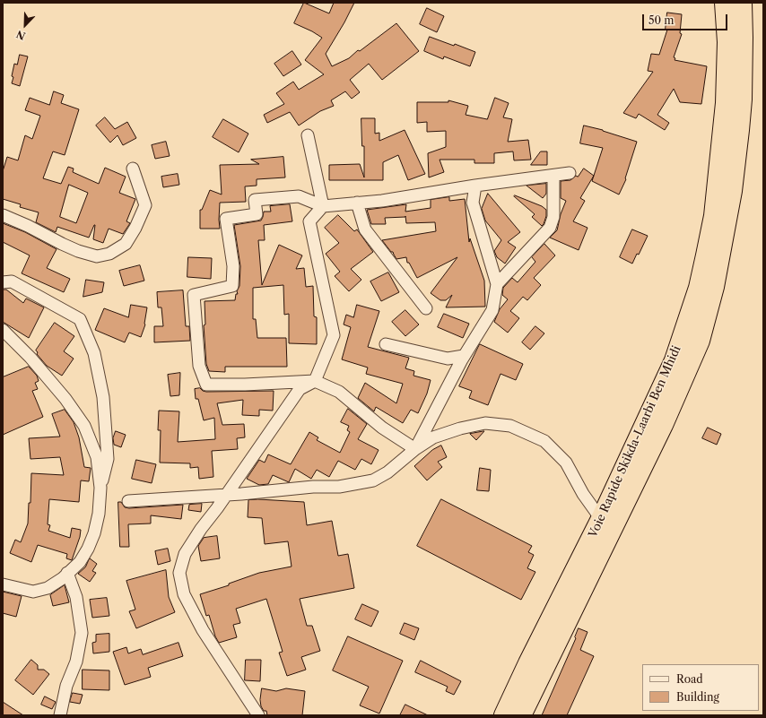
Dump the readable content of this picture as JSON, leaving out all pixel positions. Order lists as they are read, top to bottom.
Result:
{
  "streets": {
    "highway": ["Voie Rapide Skikda-Laarbi Ben Mhidi"]
  },
  "legend": ["Road", "Building"],
  "scale_bar": "50 m",
  "north": "bottom left"
}
